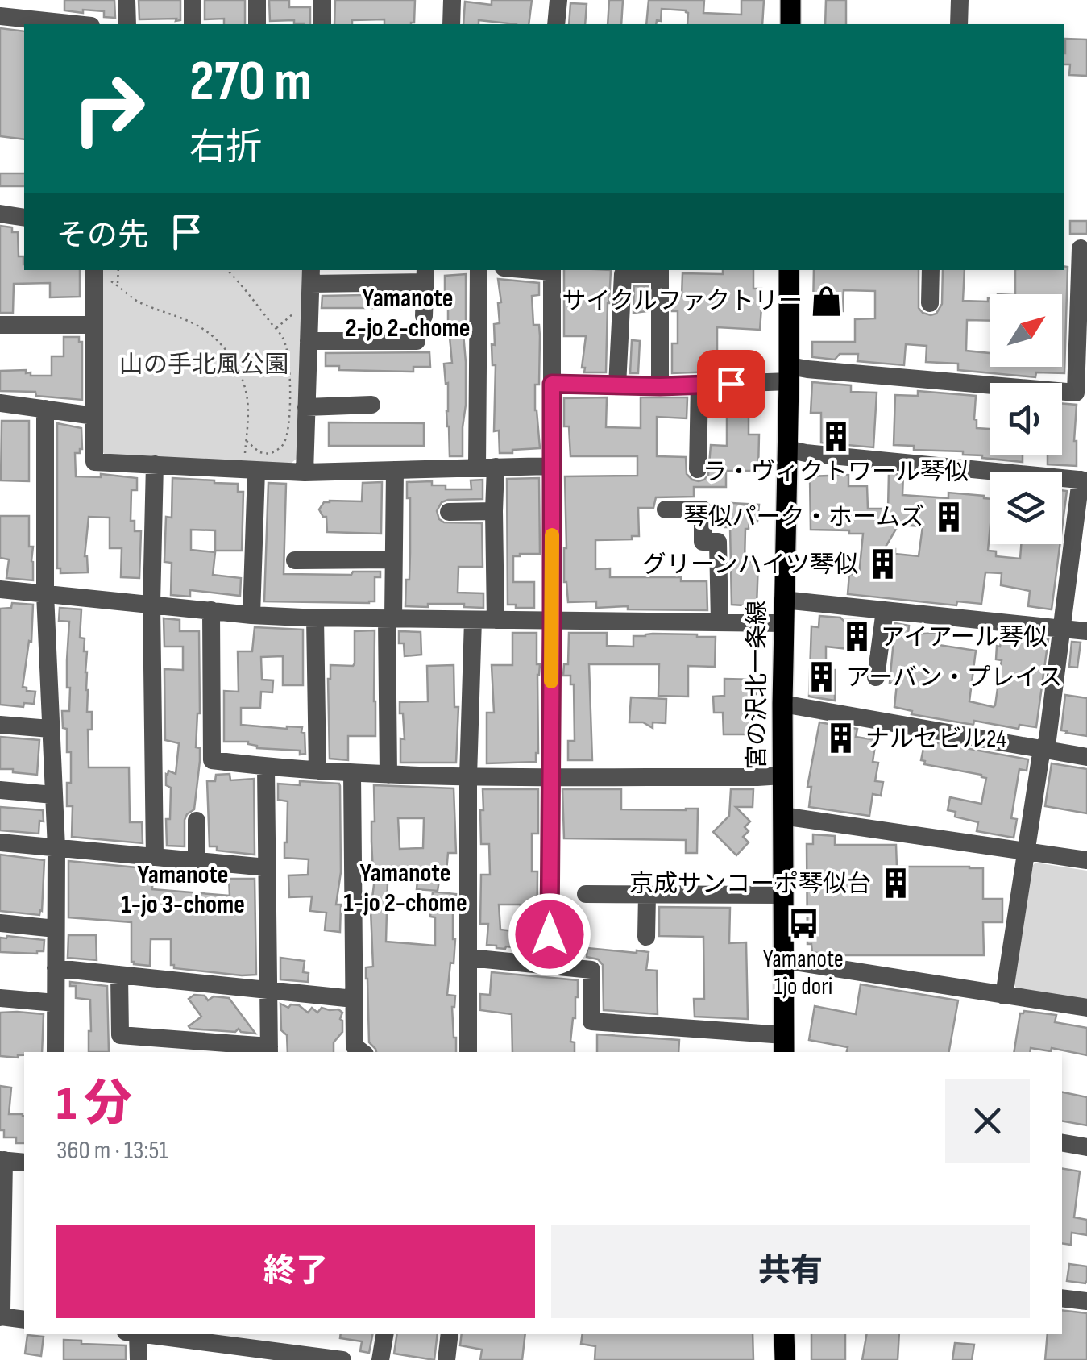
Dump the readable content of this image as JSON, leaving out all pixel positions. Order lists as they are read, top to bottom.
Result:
{
  "streets": {
    "main road": ["宮の沢北一条線"]
  },
  "districts": ["Yamanote 2-jo 2-chome", "Yamanote 1-jo 2-chome", "Yamanote 1-jo 3-chome"],
  "parks": ["山の手北風公園"],
  "places": {
    "shop": ["サイクルファクトリー"],
    "building": [
      "ラ・ヴィクトワール琴似",
      "琴似パーク・ホームズ",
      "グリーンハイツ琴似",
      "アイアール琴似",
      "アーバン・プレイス",
      "ナルセビル24",
      "京成サンコーポ琴似台"
    ],
    "bus stop": ["Yamanote 1jo dori"]
  },
  "north": "top right",
  "page": {
    "turn": ["270 m", "右折"],
    "then": "その先",
    "heading": ["1 分", "360 m · 13:51"],
    "buttons": ["終了", "共有"]
  }
}
